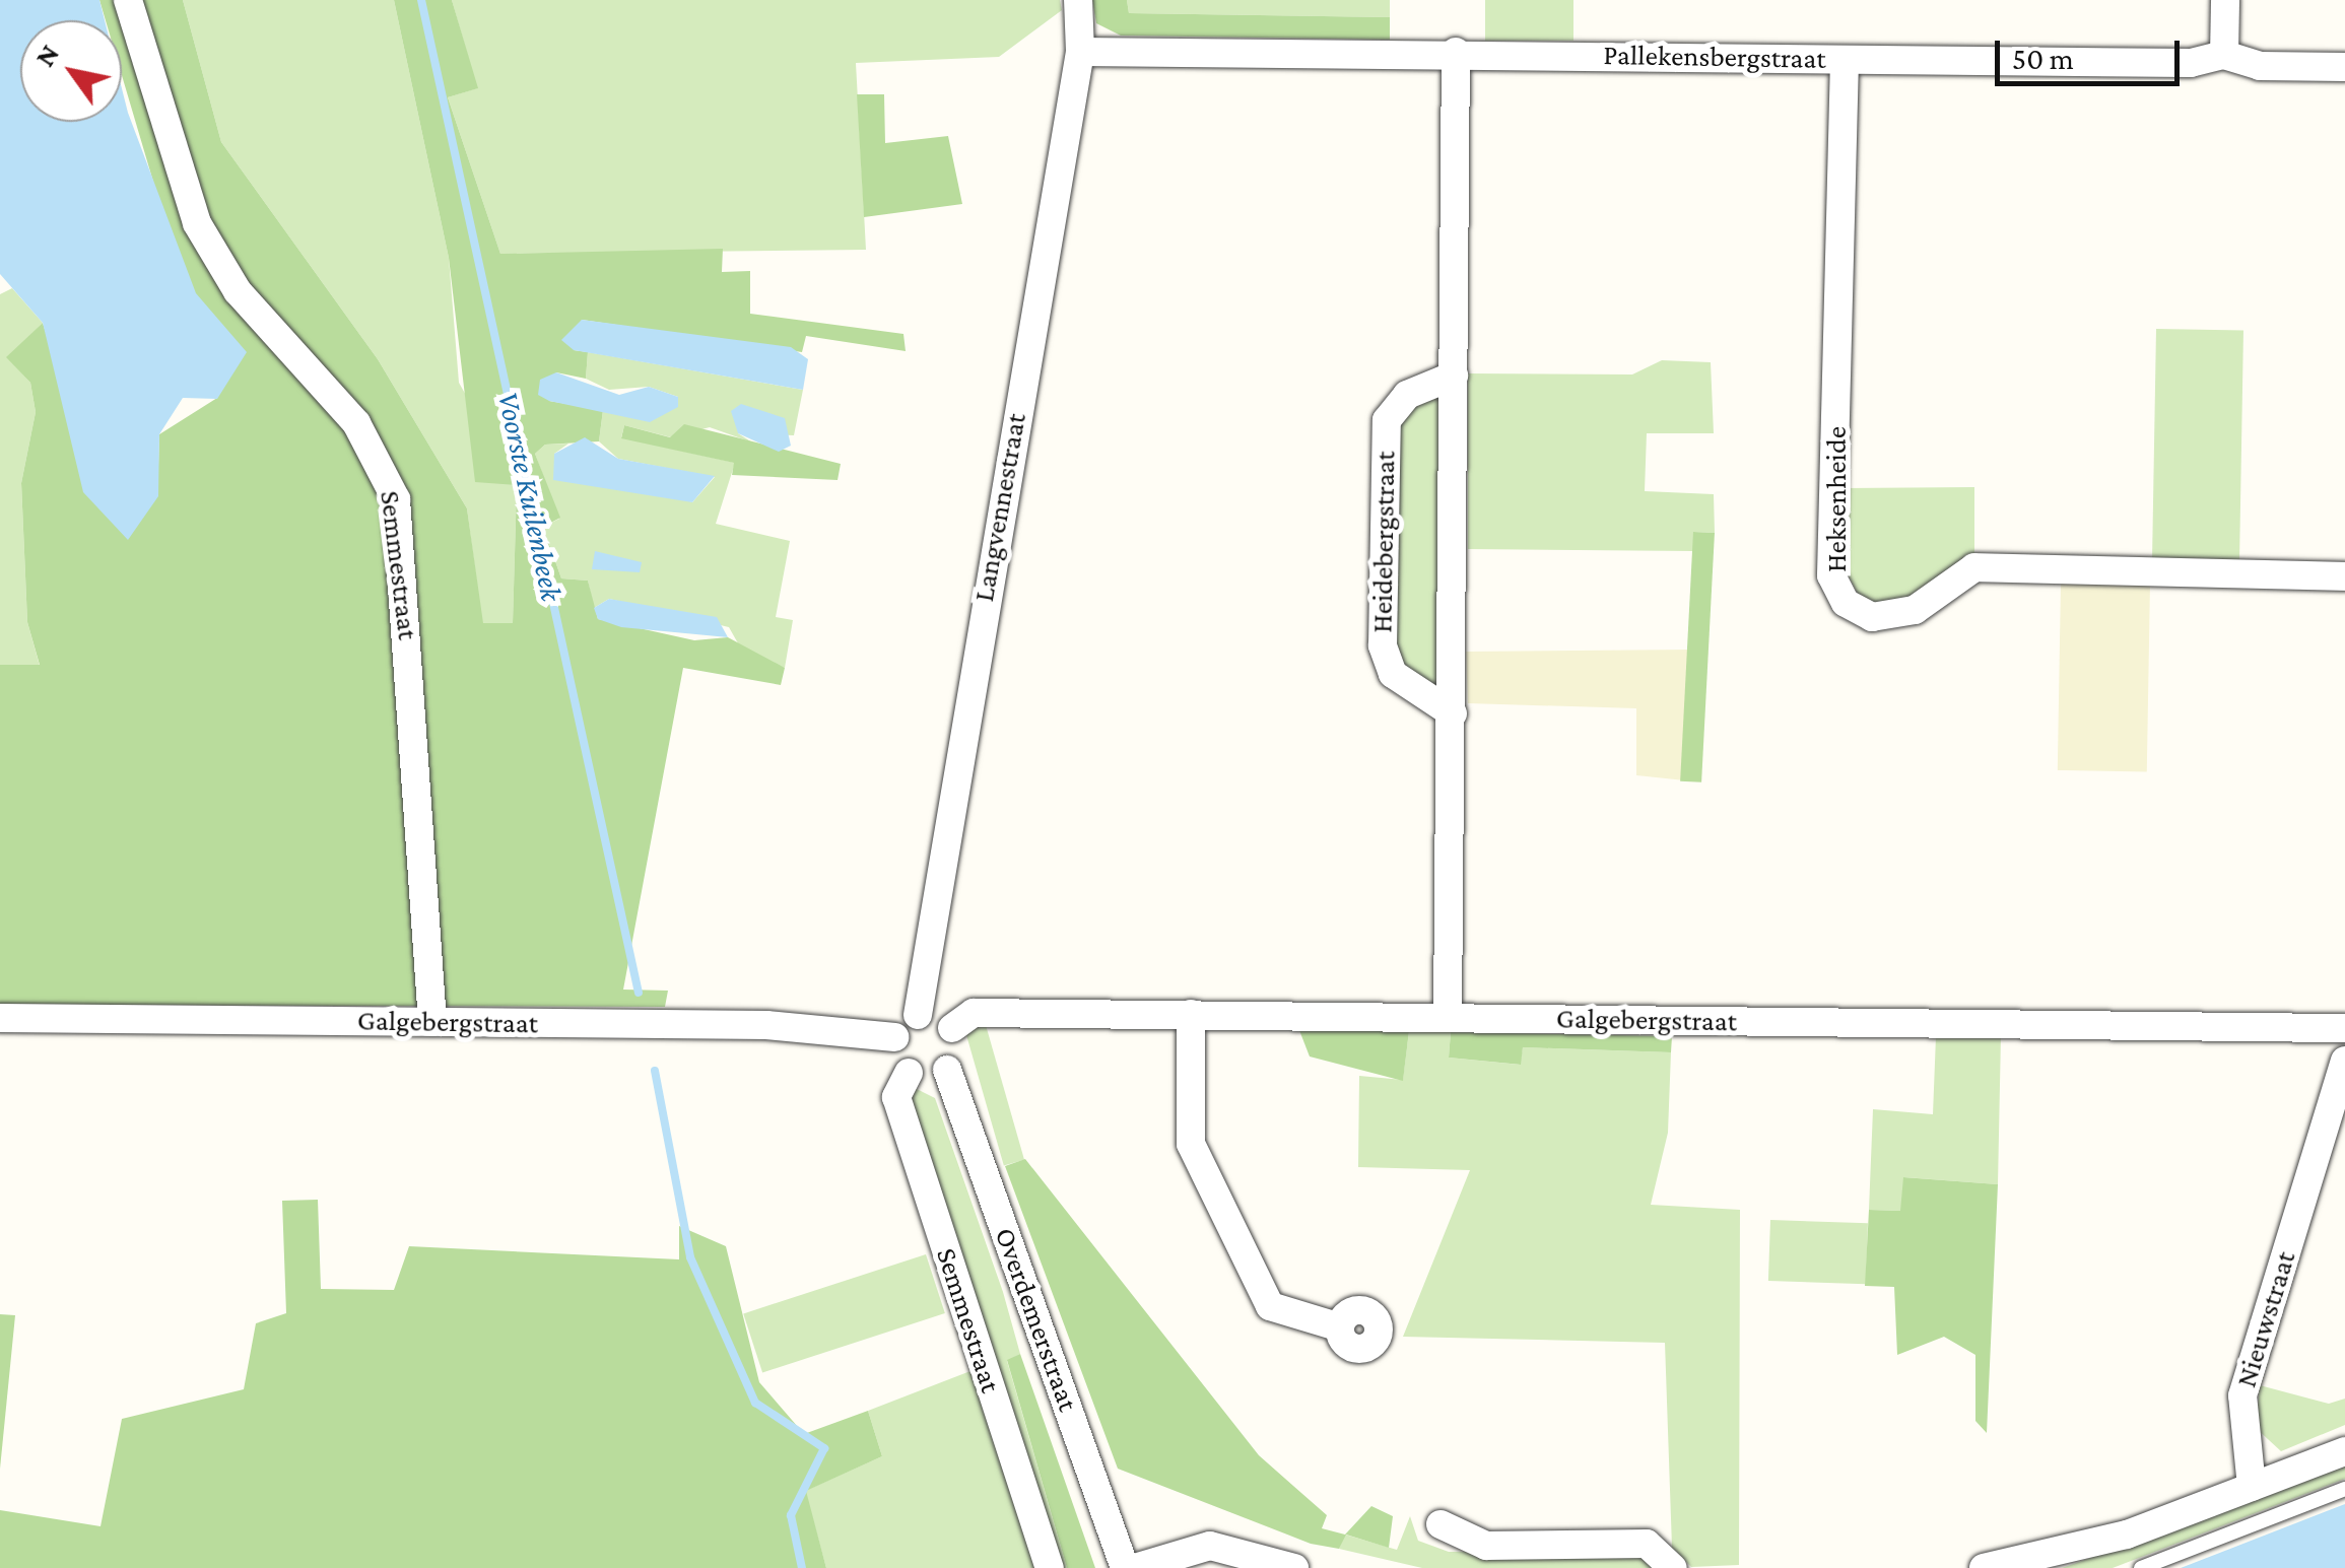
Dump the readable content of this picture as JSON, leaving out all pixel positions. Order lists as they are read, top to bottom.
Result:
{
  "streets": {
    "street": [
      "Pallekensbergstraat",
      "Heksenheide",
      "Langvennestraat",
      "Heidebergstraat",
      "Semmestraat",
      "Galgebergstraat",
      "Overdemerstraat",
      "Nieuwstraat"
    ]
  },
  "crossings": [
    ["Pallekensbergstraat", "Heksenheide"],
    ["Pallekensbergstraat", "Langvennestraat"],
    ["Langvennestraat", "Semmestraat"],
    ["Langvennestraat", "Galgebergstraat"],
    ["Langvennestraat", "Overdemerstraat"],
    ["Semmestraat", "Galgebergstraat"],
    ["Semmestraat", "Overdemerstraat"],
    ["Galgebergstraat", "Overdemerstraat"]
  ],
  "water": ["Voorste Kuilenbeek"],
  "scale_bar": "50 m",
  "north": "top left"
}
